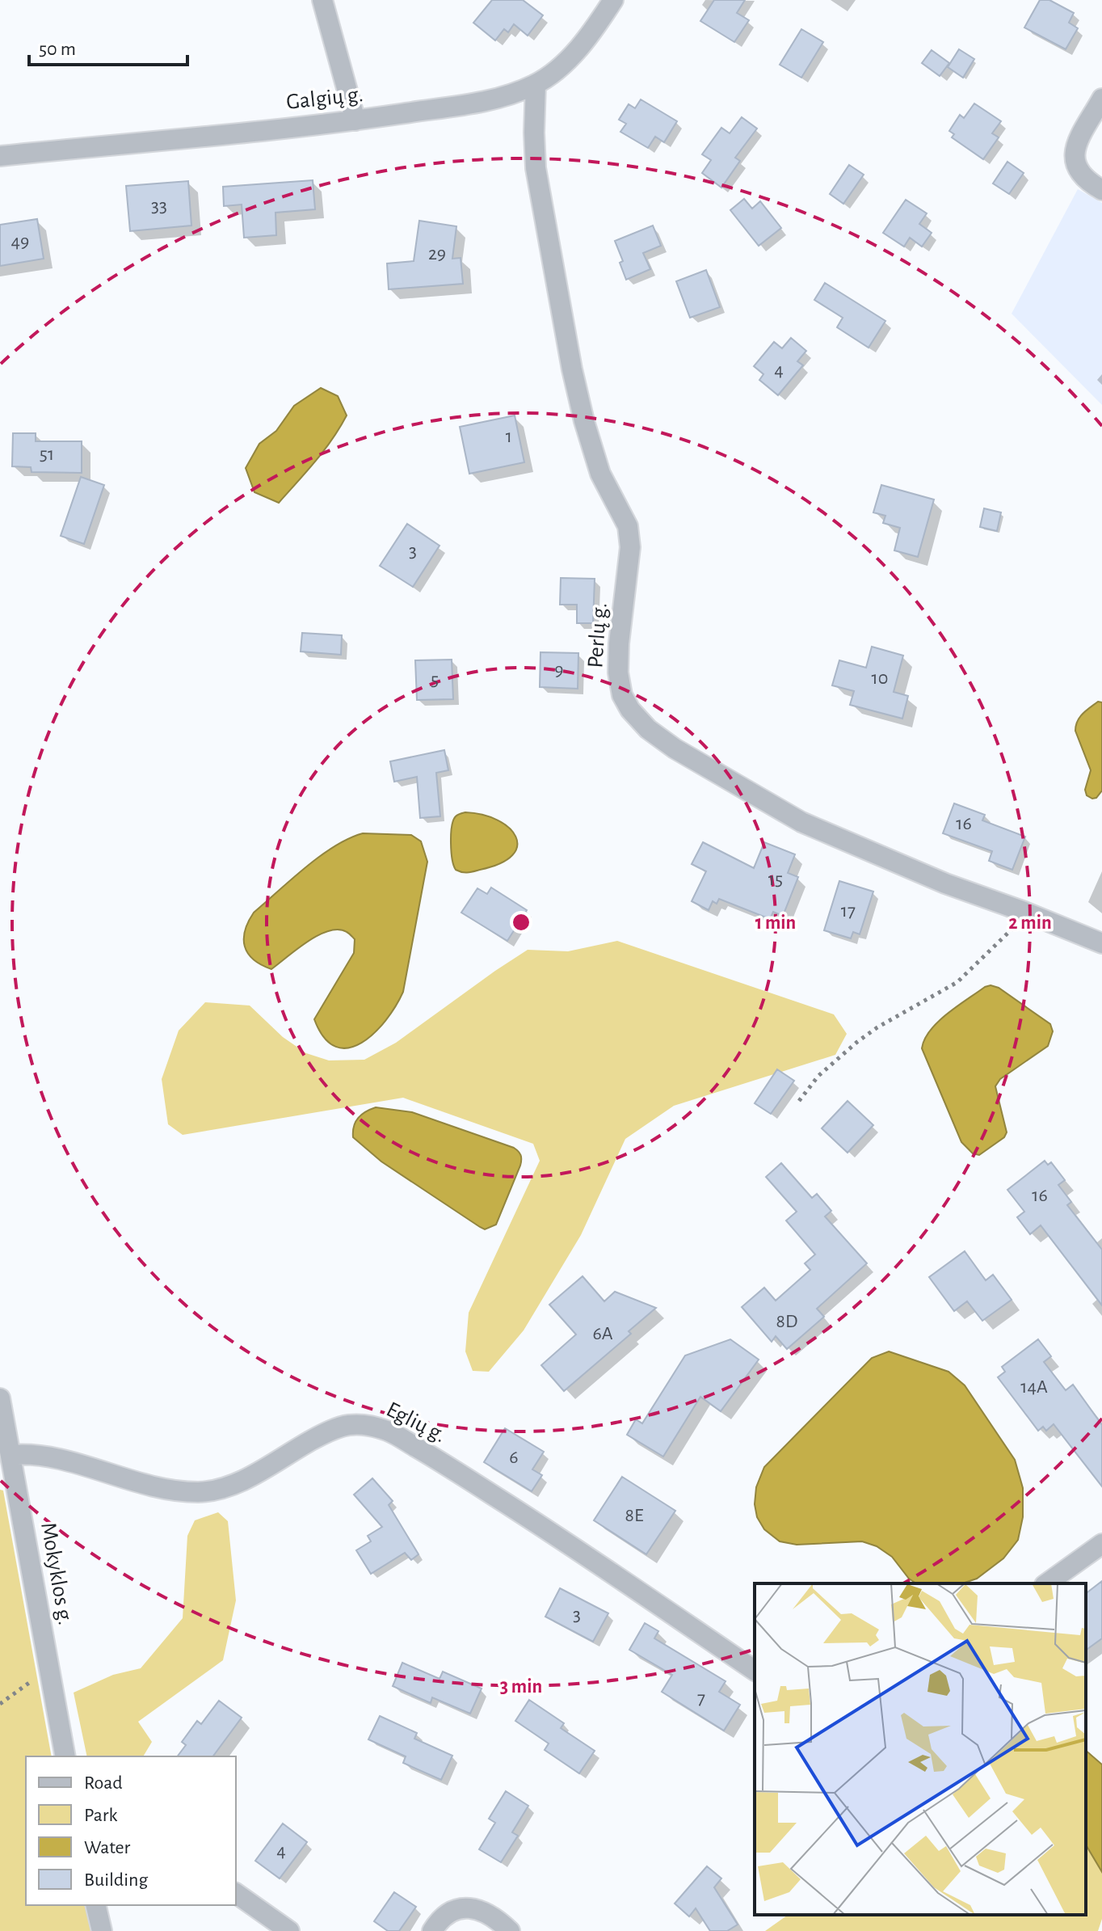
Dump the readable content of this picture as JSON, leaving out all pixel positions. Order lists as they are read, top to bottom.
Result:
{
  "streets": {
    "street": [
      "Galgių g.",
      "Perlų g.",
      "Eglių g.",
      "Mokyklos g."
    ]
  },
  "crossings": [
    ["Galgių g.", "Perlų g."],
    ["Eglių g.", "Mokyklos g."]
  ],
  "house_numbers": [
    "33",
    "49",
    "29",
    "4",
    "1",
    "51",
    "3",
    "9",
    "10",
    "5",
    "16",
    "15",
    "17",
    "16",
    "8D",
    "6A",
    "14A",
    "6",
    "8E",
    "3",
    "7",
    "4"
  ],
  "legend": [
    "Road",
    "Park",
    "Water",
    "Building"
  ],
  "scale_bar": "50 m",
  "rings": ["1 min", "2 min", "3 min"]
}
